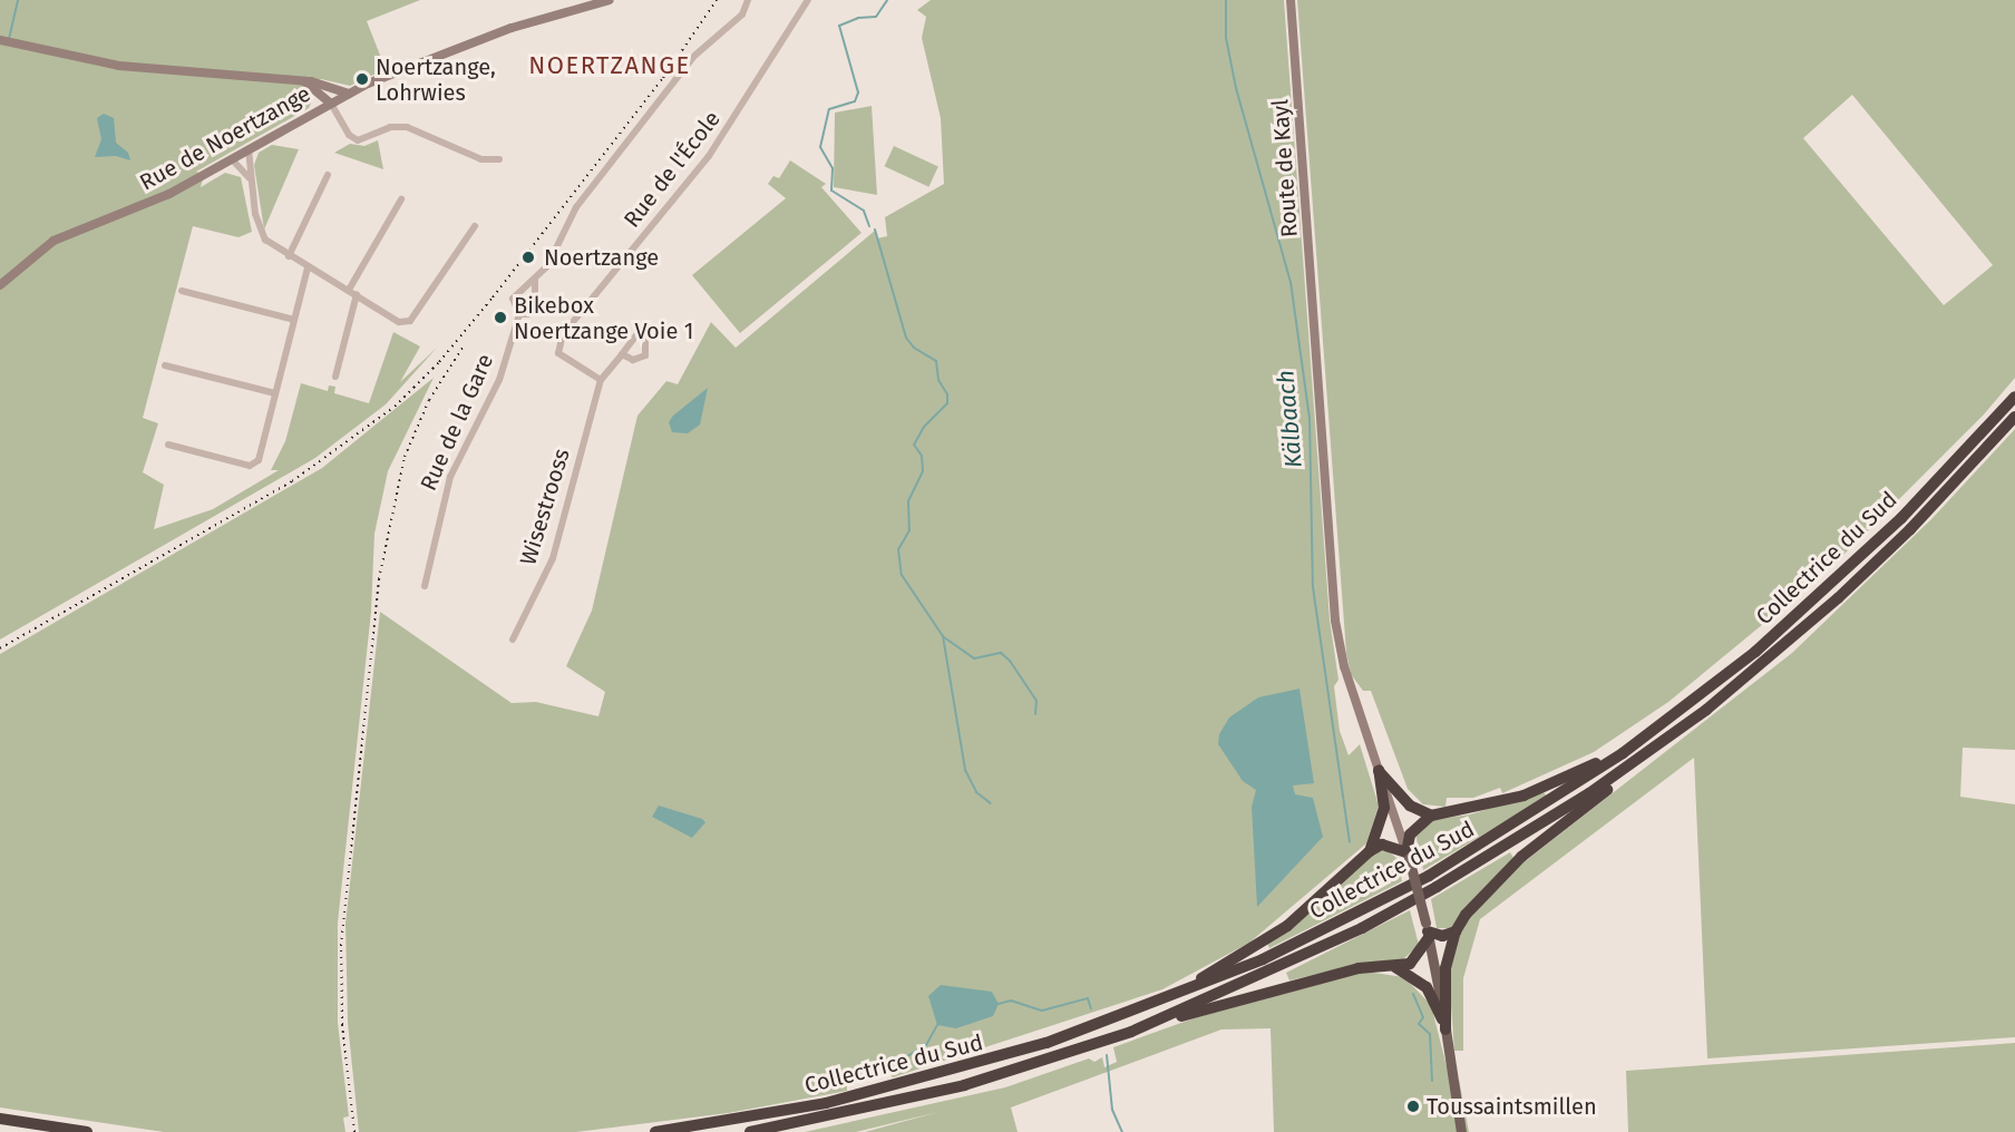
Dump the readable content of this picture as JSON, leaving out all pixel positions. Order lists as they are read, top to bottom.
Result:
{
  "streets": {
    "highway": ["Collectrice du Sud"],
    "main road": ["Rue de Noertzange", "Route de Kayl"],
    "street": ["Rue de l'École", "Rue de la Gare", "Wisestrooss"]
  },
  "crossings": [
    ["Rue de l'École", "Wisestrooss"]
  ],
  "districts": ["NOERTZANGE"],
  "water": ["Kälbaach"],
  "places": [
    "Noertzange, Lohrwies",
    "Noertzange",
    "Bikebox Noertzange Voie 1",
    "Toussaintsmillen"
  ]
}
